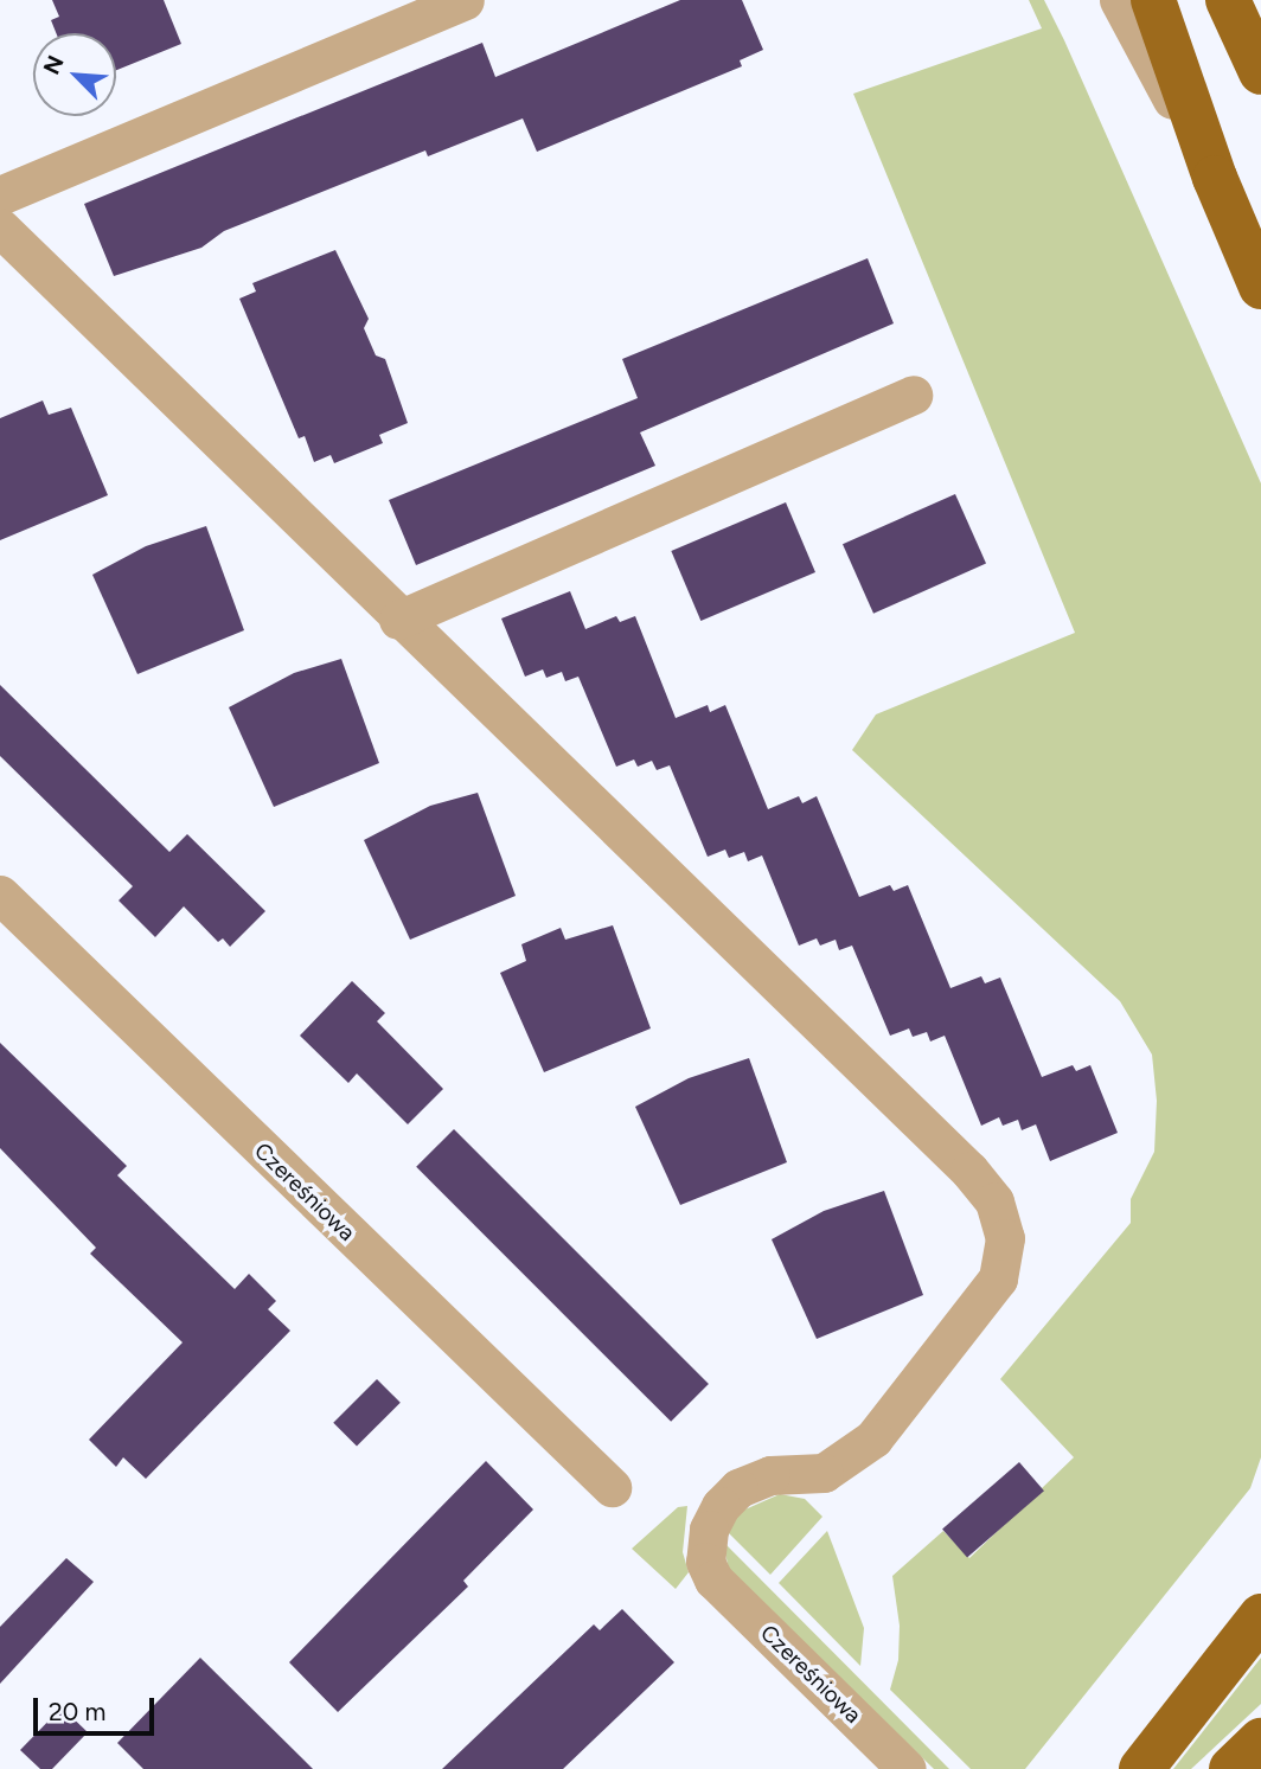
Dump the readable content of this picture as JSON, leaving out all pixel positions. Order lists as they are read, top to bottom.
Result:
{
  "streets": {
    "street": ["Czereśniowa"]
  },
  "scale_bar": "20 m",
  "north": "top left"
}
